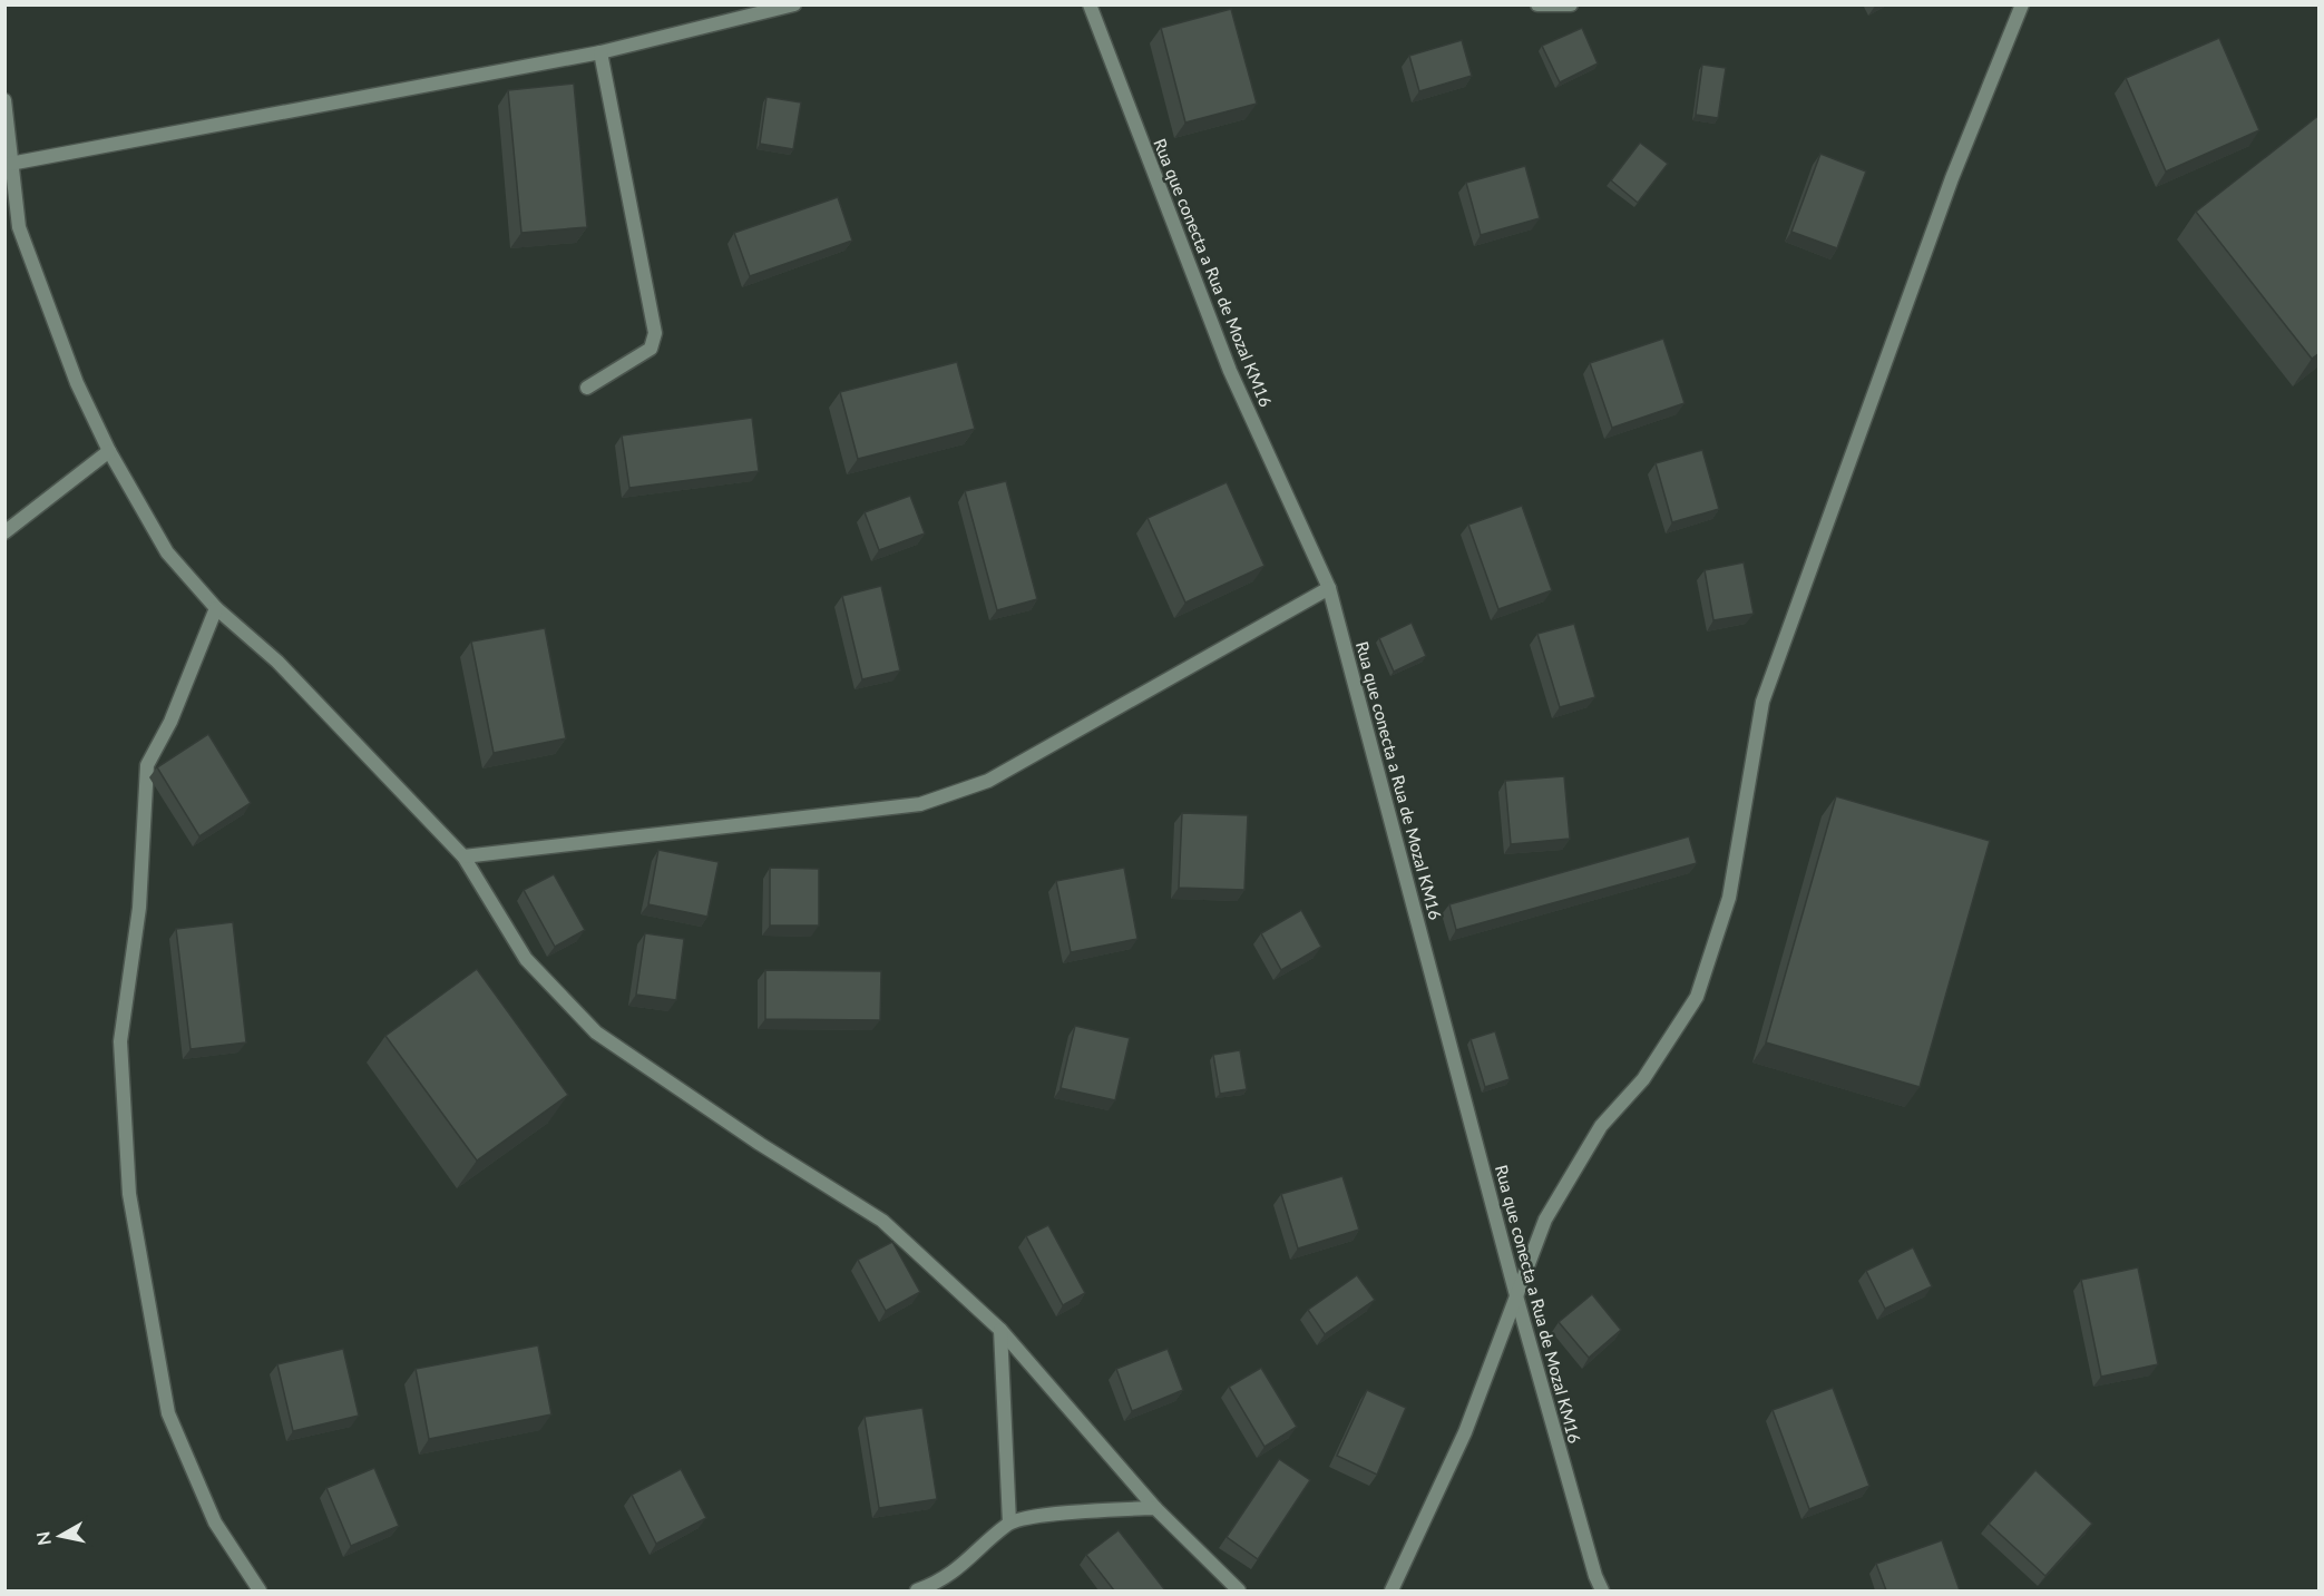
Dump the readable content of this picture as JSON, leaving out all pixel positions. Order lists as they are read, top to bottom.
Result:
{
  "streets": {
    "street": ["Rua que conecta a Rua de Mozal KM16"]
  },
  "north": "left"
}
